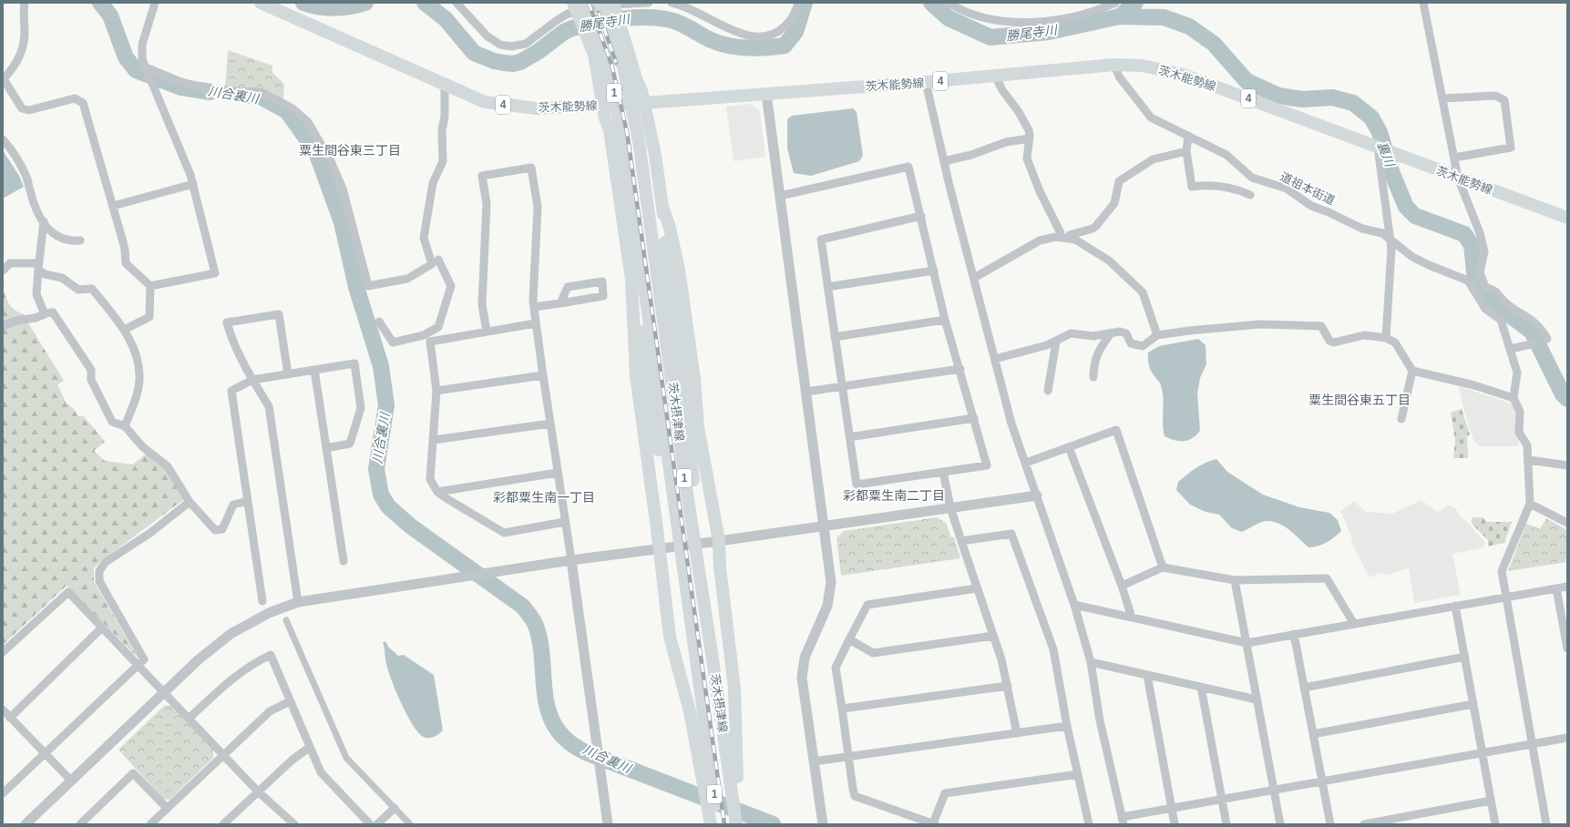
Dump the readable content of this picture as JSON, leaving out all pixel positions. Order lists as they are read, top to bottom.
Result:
{
  "streets": {
    "main road": [
      "茨木能勢線",
      "4",
      "1",
      "茨木摂津線"
    ],
    "street": ["道祖本街道"]
  },
  "crossings": [
    ["茨木能勢線", "道祖本街道"]
  ],
  "districts": [
    "粟生間谷東三丁目",
    "粟生間谷東五丁目",
    "彩都粟生南二丁目",
    "彩都粟生南一丁目"
  ],
  "water": ["勝尾寺川", "川合裏川", "裏川"]
}
